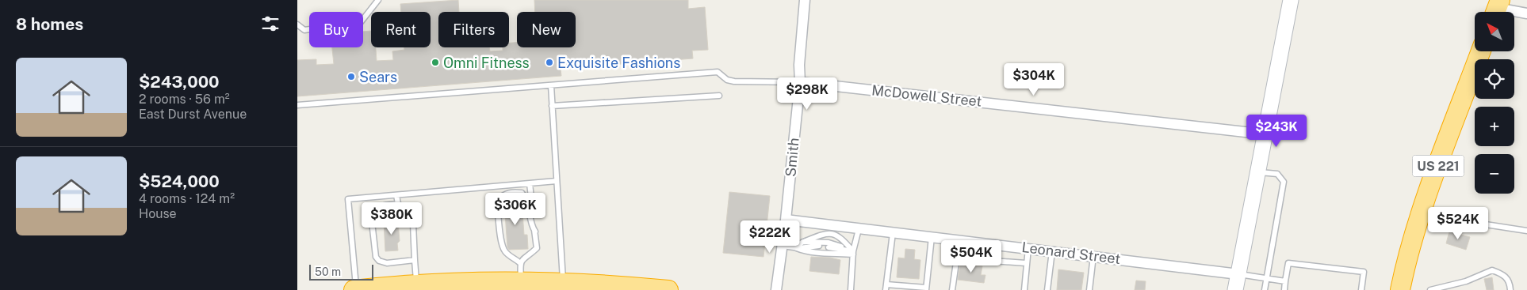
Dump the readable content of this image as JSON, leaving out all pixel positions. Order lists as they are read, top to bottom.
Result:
{
  "streets": {
    "highway": ["US 221"],
    "street": ["McDowell Street", "Smith", "Leonard Street"]
  },
  "crossings": [
    ["McDowell Street", "Smith"],
    ["Smith", "Leonard Street"]
  ],
  "places": ["Omni Fitness", "Exquisite Fashions", "Sears"],
  "scale_bar": "50 m",
  "north": "top left",
  "page": {
    "heading": "8 homes",
    "map_buttons": ["+", "−"],
    "chip": [
      "Buy",
      "Rent",
      "Filters",
      "New"
    ],
    "list": [
      {
        "name": "$243,000",
        "note": "2 rooms · 56 m² · East Durst Avenue"
      },
      {
        "name": "$524,000",
        "note": "4 rooms · 124 m² · House"
      }
    ],
    "price": [
      "$304K",
      "$298K",
      "$243K",
      "$306K",
      "$380K",
      "$524K",
      "$222K",
      "$504K"
    ],
    "scale": "50 m"
  }
}
